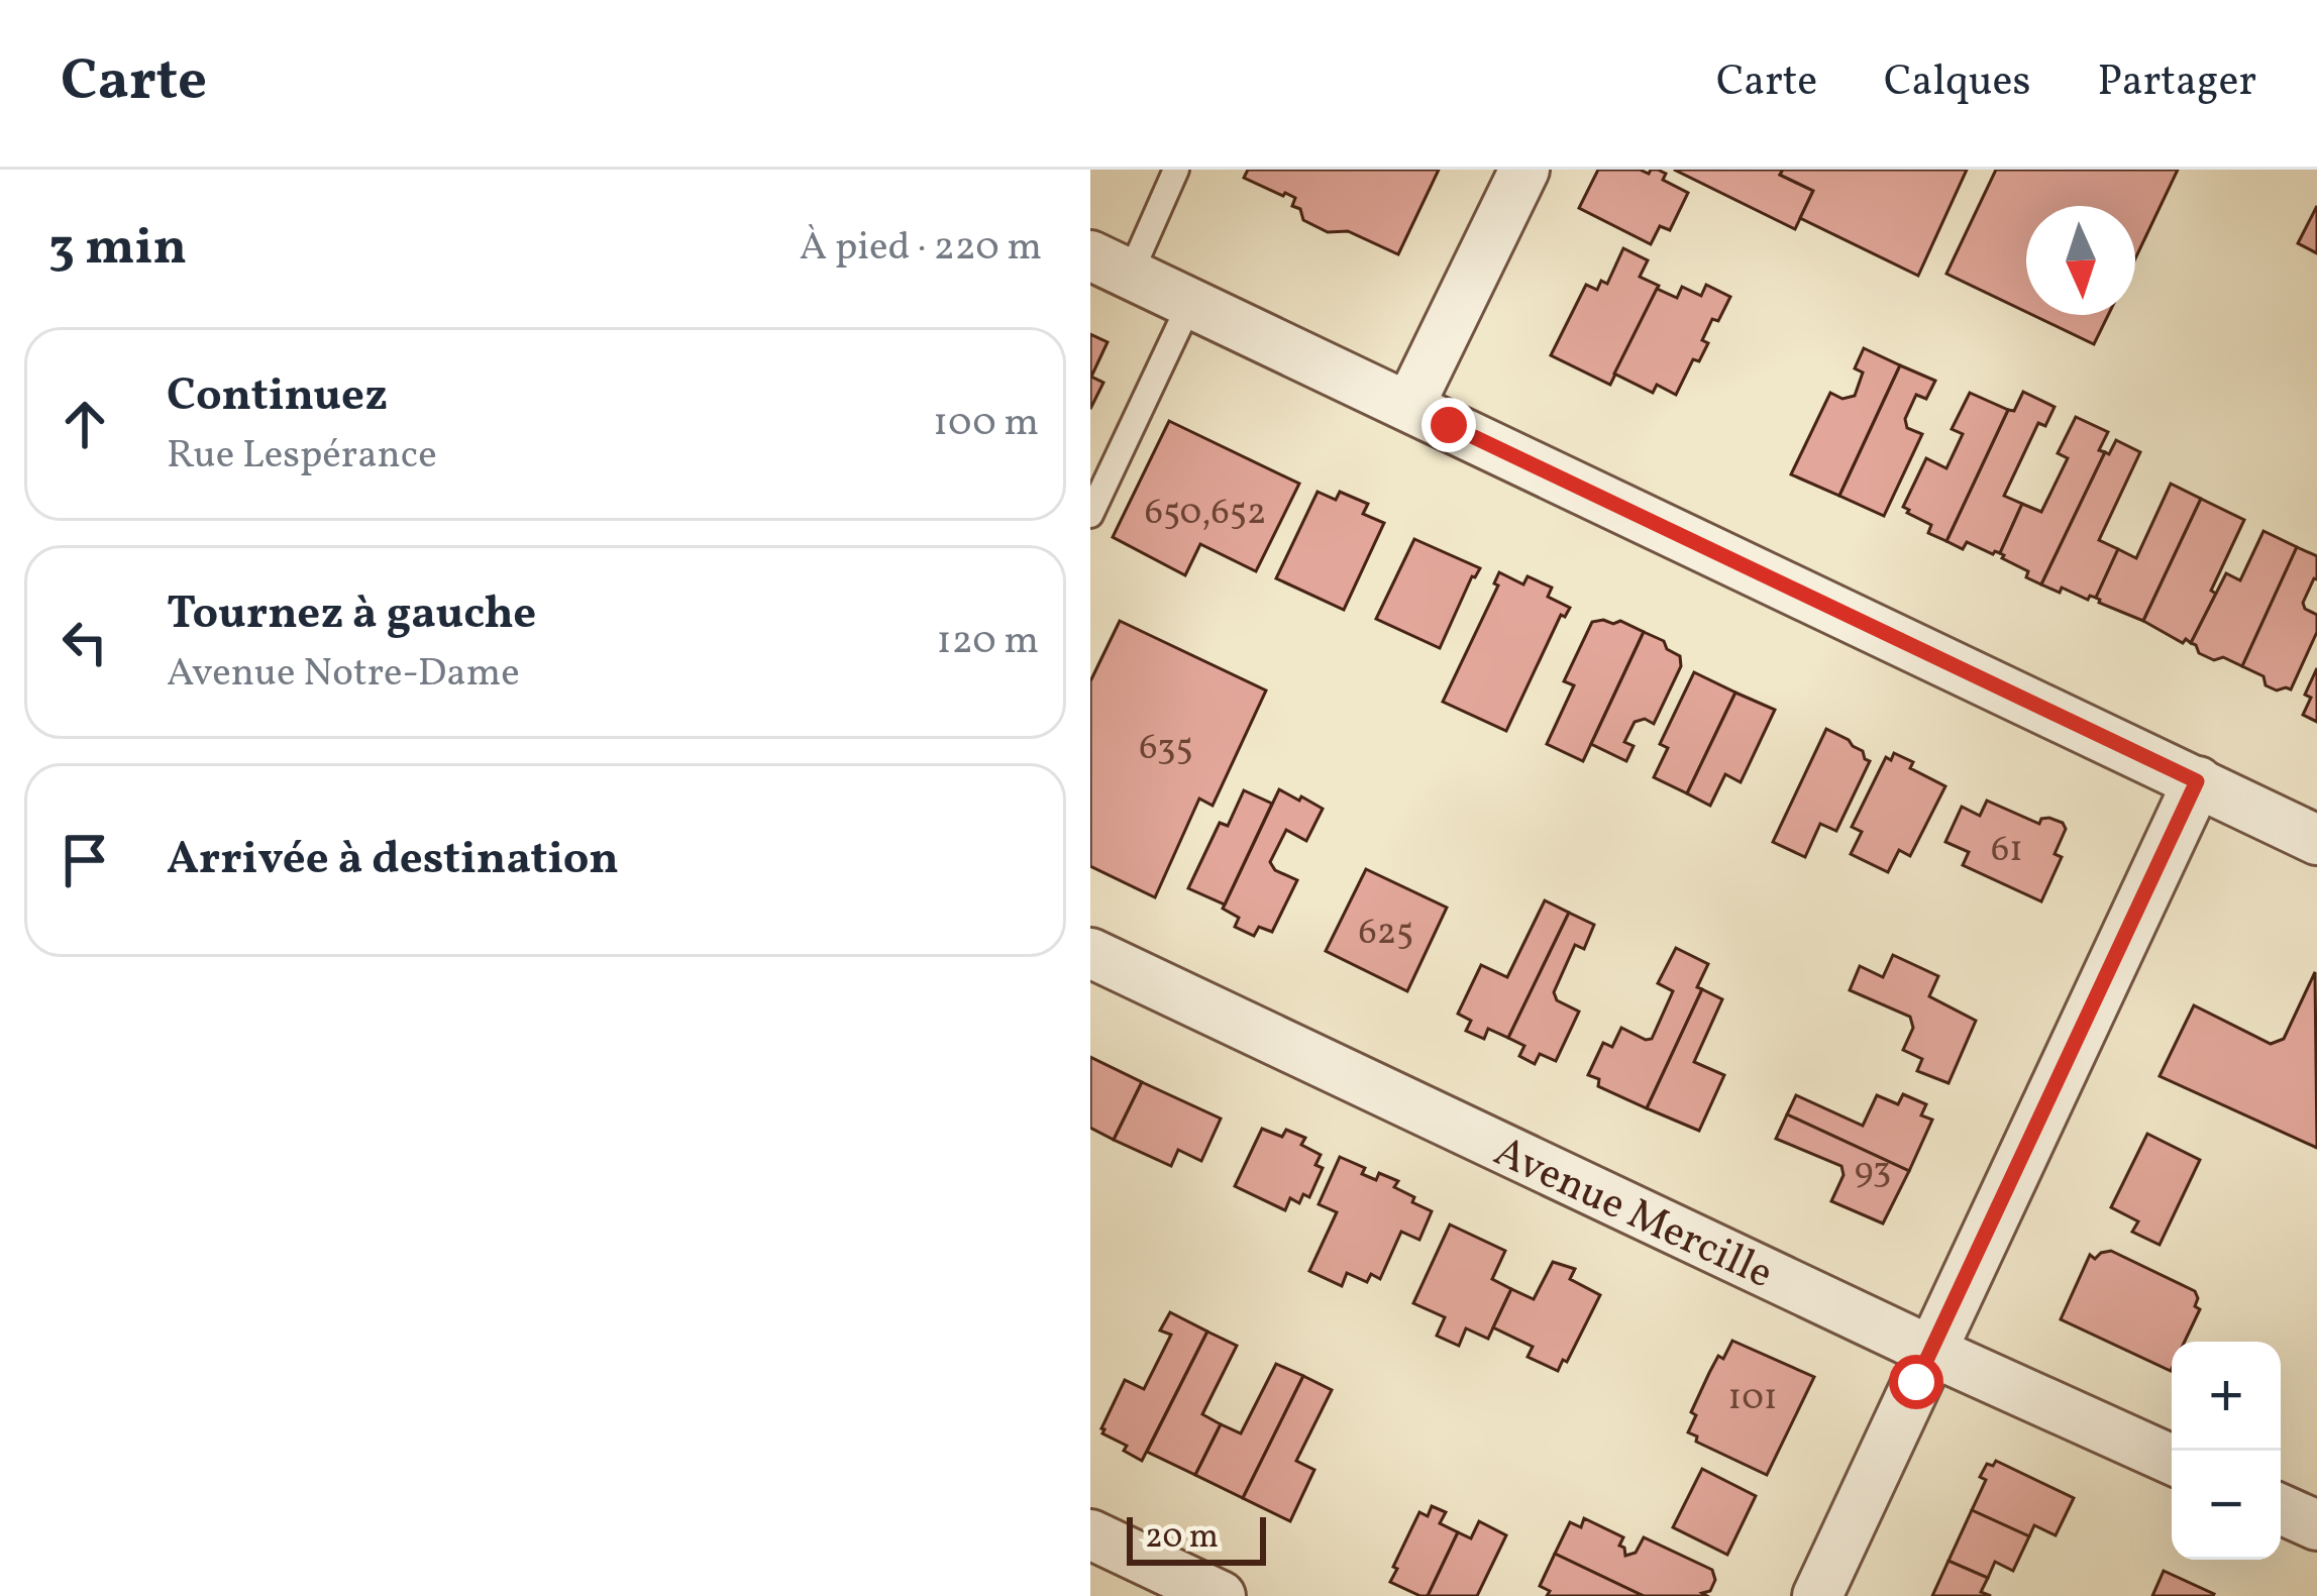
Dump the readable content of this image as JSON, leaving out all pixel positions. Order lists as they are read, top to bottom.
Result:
{
  "streets": {
    "street": ["Avenue Mercille"]
  },
  "house_numbers": [
    "650,652",
    "635",
    "61",
    "625",
    "93",
    "101"
  ],
  "scale_bar": "20 m",
  "north": "bottom",
  "page": {
    "header": "Carte",
    "nav": ["Carte", "Calques", "Partager"],
    "heading": ["3 min", "À pied · 220 m"],
    "list": [
      ["Continuez", "Rue Lespérance", "100 m"],
      ["Tournez à gauche", "Avenue Notre-Dame", "120 m"],
      "Arrivée à destination"
    ],
    "map_buttons": ["+", "−"],
    "scale": "20 m"
  }
}
